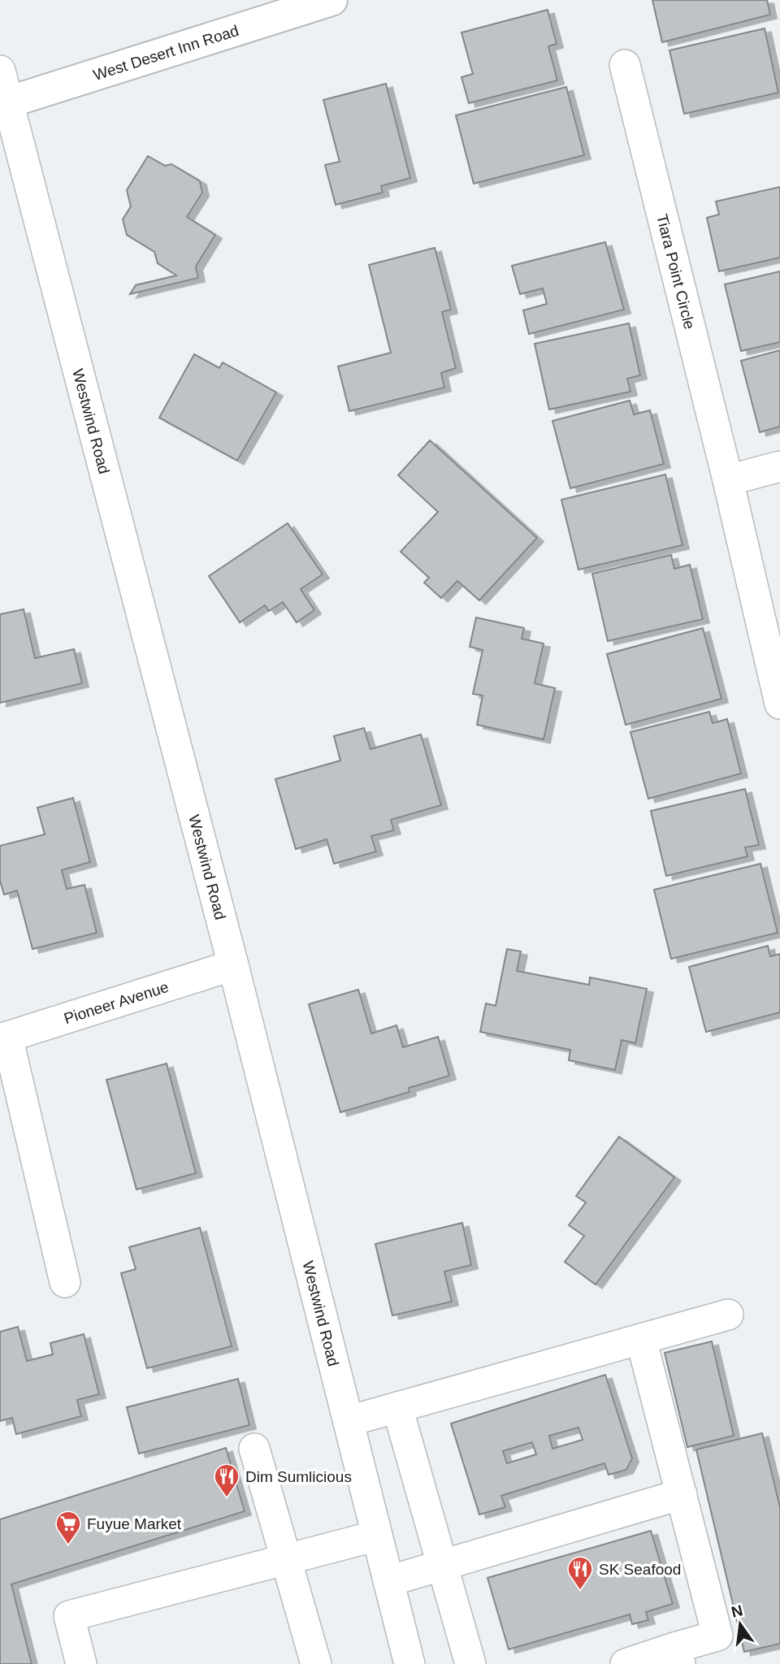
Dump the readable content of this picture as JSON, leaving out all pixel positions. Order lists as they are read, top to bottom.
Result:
{
  "streets": {
    "main road": ["West Desert Inn Road"],
    "street": ["Tiara Point Circle", "Westwind Road", "Pioneer Avenue"]
  },
  "crossings": [
    ["West Desert Inn Road", "Westwind Road"],
    ["Westwind Road", "Pioneer Avenue"]
  ],
  "places": {
    "restaurant": ["Dim Sumlicious", "SK Seafood"],
    "supermarket": ["Fuyue Market"]
  },
  "north": "top"
}
